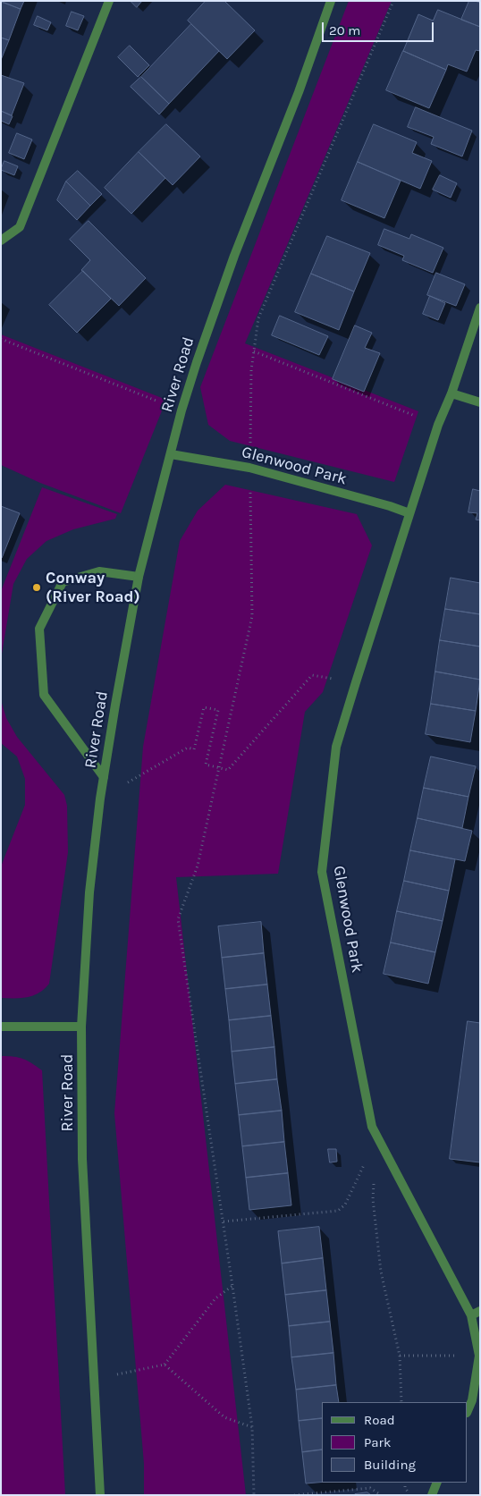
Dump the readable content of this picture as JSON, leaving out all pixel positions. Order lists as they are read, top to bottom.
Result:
{
  "streets": {
    "street": ["River Road", "Glenwood Park"]
  },
  "crossings": [
    ["River Road", "Glenwood Park"]
  ],
  "places": ["Conway (River Road)"],
  "legend": ["Road", "Park", "Building"],
  "scale_bar": "20 m"
}
